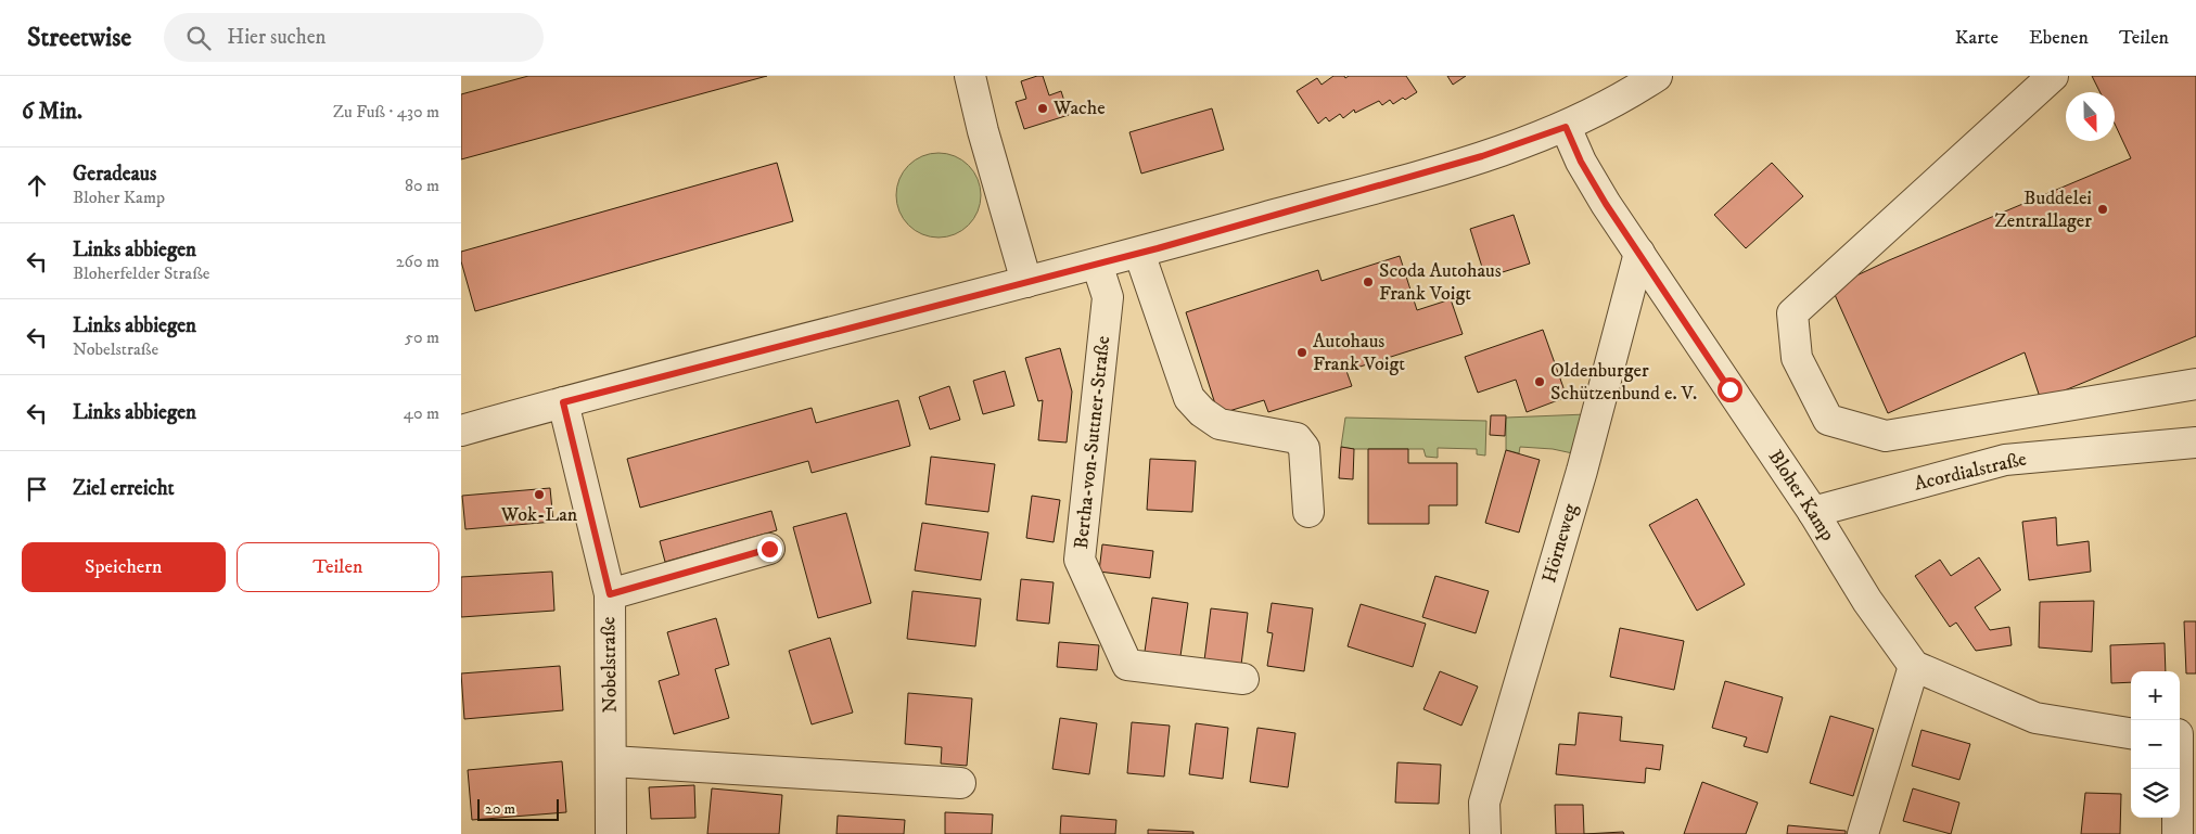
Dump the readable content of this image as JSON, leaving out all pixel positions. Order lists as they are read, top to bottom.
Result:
{
  "streets": {
    "street": [
      "Bertha-von-Suttner-Straße",
      "Acordialstraße",
      "Bloher Kamp",
      "Hörneweg",
      "Nobelstraße"
    ]
  },
  "crossings": [
    ["Acordialstraße", "Bloher Kamp"],
    ["Bloher Kamp", "Hörneweg"]
  ],
  "places": [
    "Wache",
    "Buddelei Zentrallager",
    "Scoda Autohaus Frank Voigt",
    "Autohaus Frank Voigt",
    "Oldenburger Schützenbund e. V.",
    "Wok-Lan"
  ],
  "scale_bar": "20 m",
  "north": "bottom",
  "page": {
    "header": "Streetwise",
    "search": "Hier suchen",
    "nav": ["Karte", "Ebenen", "Teilen"],
    "heading": ["6 Min.", "Zu Fuß · 430 m"],
    "list": [
      ["Geradeaus", "Bloher Kamp", "80 m"],
      ["Links abbiegen", "Bloherfelder Straße", "260 m"],
      ["Links abbiegen", "Nobelstraße", "50 m"],
      ["Links abbiegen", "40 m"],
      "Ziel erreicht"
    ],
    "buttons": ["Speichern", "Teilen"],
    "map_buttons": ["+", "−"],
    "scale": "20 m"
  }
}
